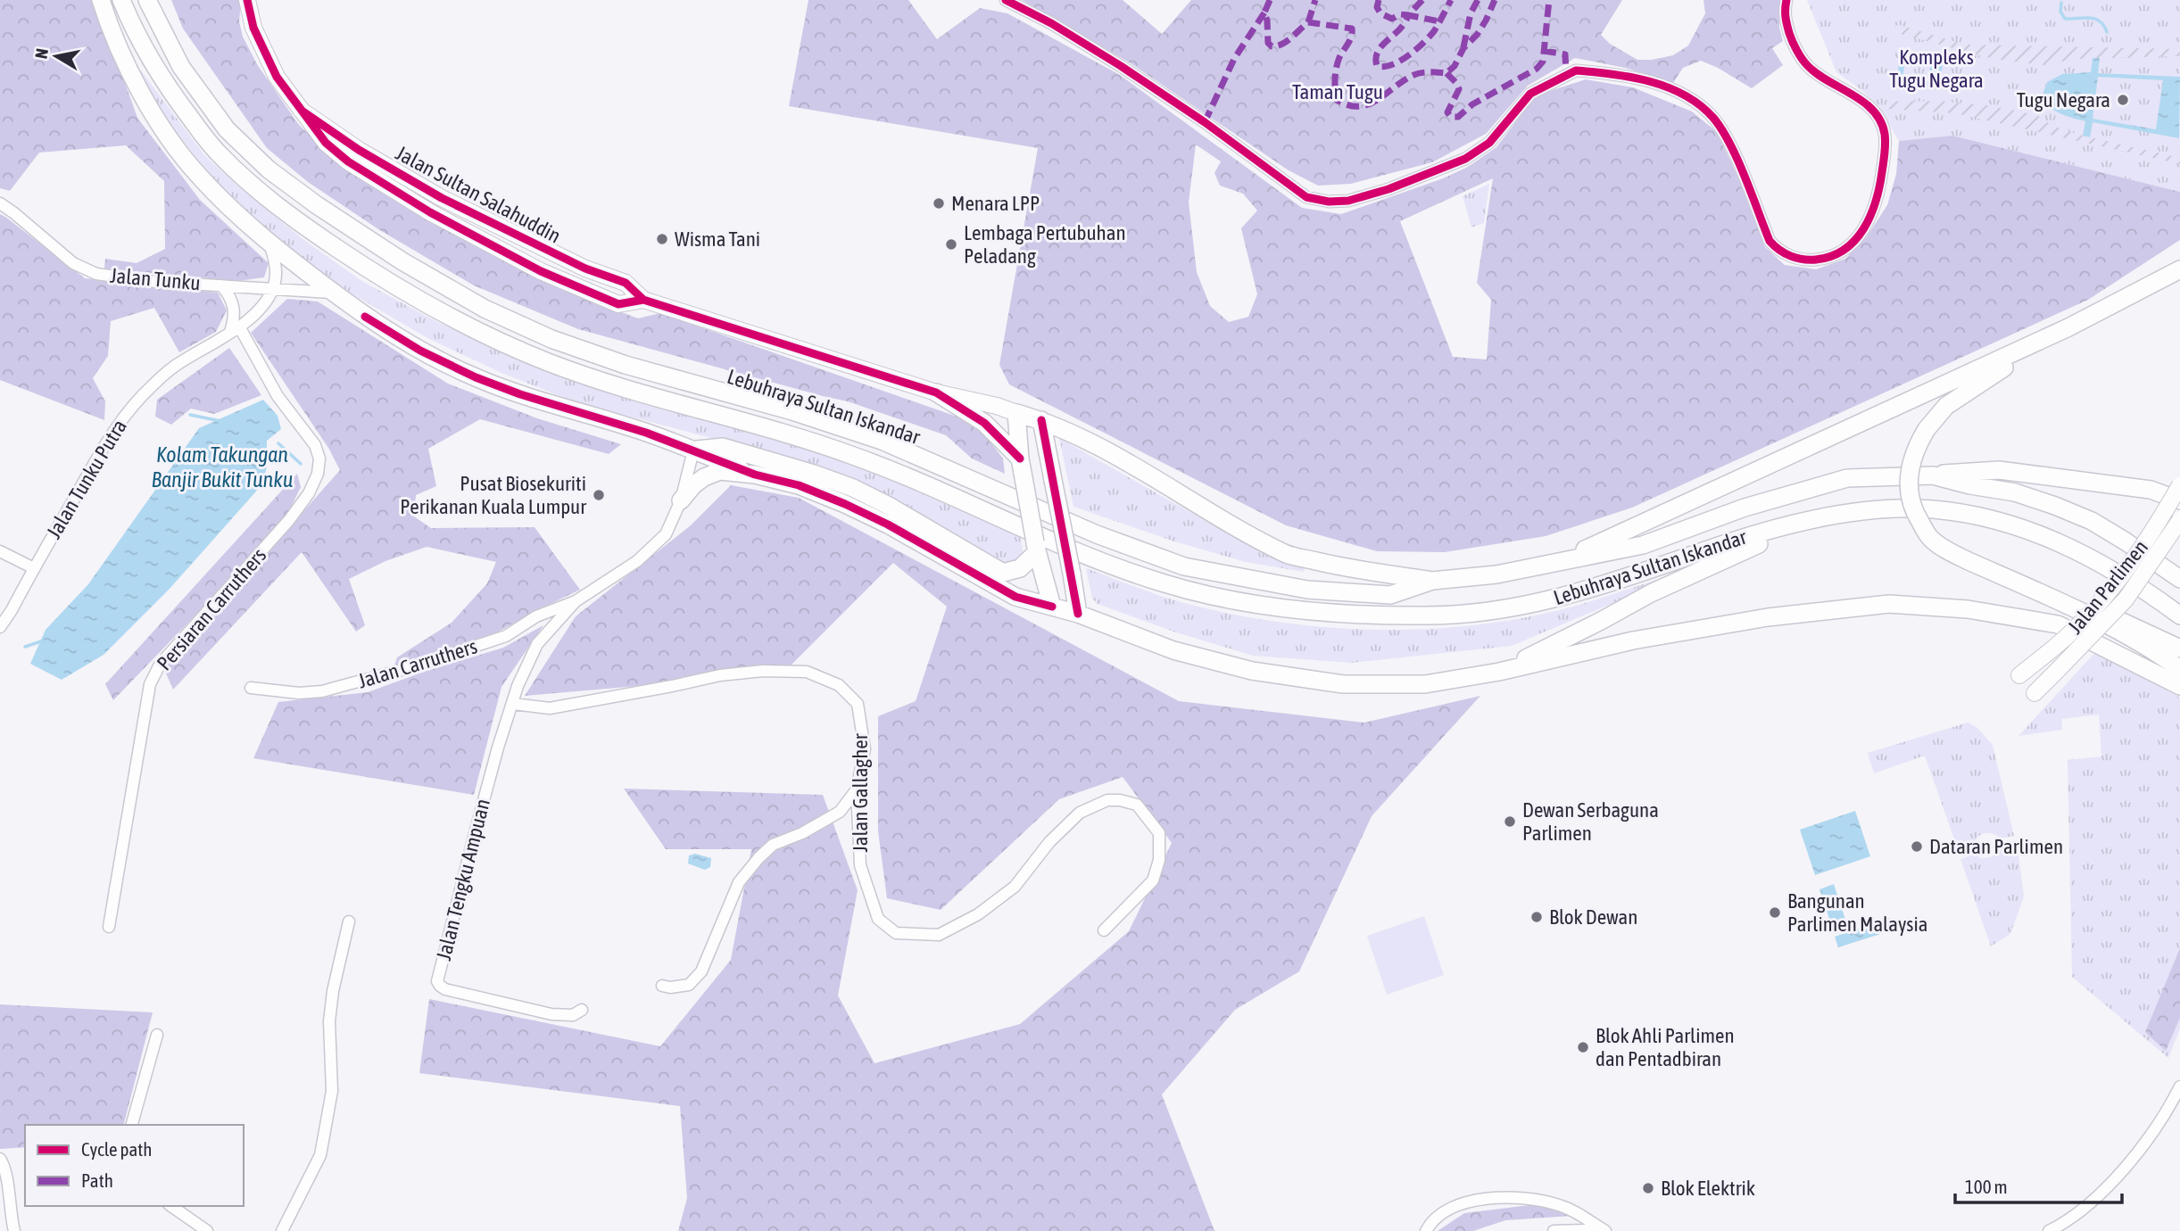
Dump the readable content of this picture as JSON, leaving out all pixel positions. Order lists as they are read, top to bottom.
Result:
{
  "streets": {
    "main road": ["Lebuhraya Sultan Iskandar"],
    "street": [
      "Jalan Sultan Salahuddin",
      "Jalan Tunku",
      "Jalan Tunku Putra",
      "Jalan Parlimen",
      "Persiaran Carruthers",
      "Jalan Carruthers",
      "Jalan Gallagher",
      "Jalan Tengku Ampuan"
    ]
  },
  "crossings": [
    ["Jalan Tunku", "Jalan Tunku Putra"],
    ["Jalan Tunku Putra", "Persiaran Carruthers"],
    ["Jalan Carruthers", "Jalan Gallagher"],
    ["Jalan Carruthers", "Jalan Tengku Ampuan"],
    ["Jalan Gallagher", "Jalan Tengku Ampuan"]
  ],
  "water": ["Kolam Takungan Banjir Bukit Tunku"],
  "parks": ["Kompleks Tugu Negara", "Taman Tugu"],
  "places": [
    "Tugu Negara",
    "Menara LPP",
    "Wisma Tani",
    "Lembaga Pertubuhan Peladang",
    "Pusat Biosekuriti Perikanan Kuala Lumpur",
    "Dewan Serbaguna Parlimen",
    "Dataran Parlimen",
    "Bangunan Parlimen Malaysia",
    "Blok Dewan",
    "Blok Ahli Parlimen dan Pentadbiran",
    "Blok Elektrik"
  ],
  "legend": ["Cycle path", "Path"],
  "scale_bar": "100 m",
  "north": "left"
}
